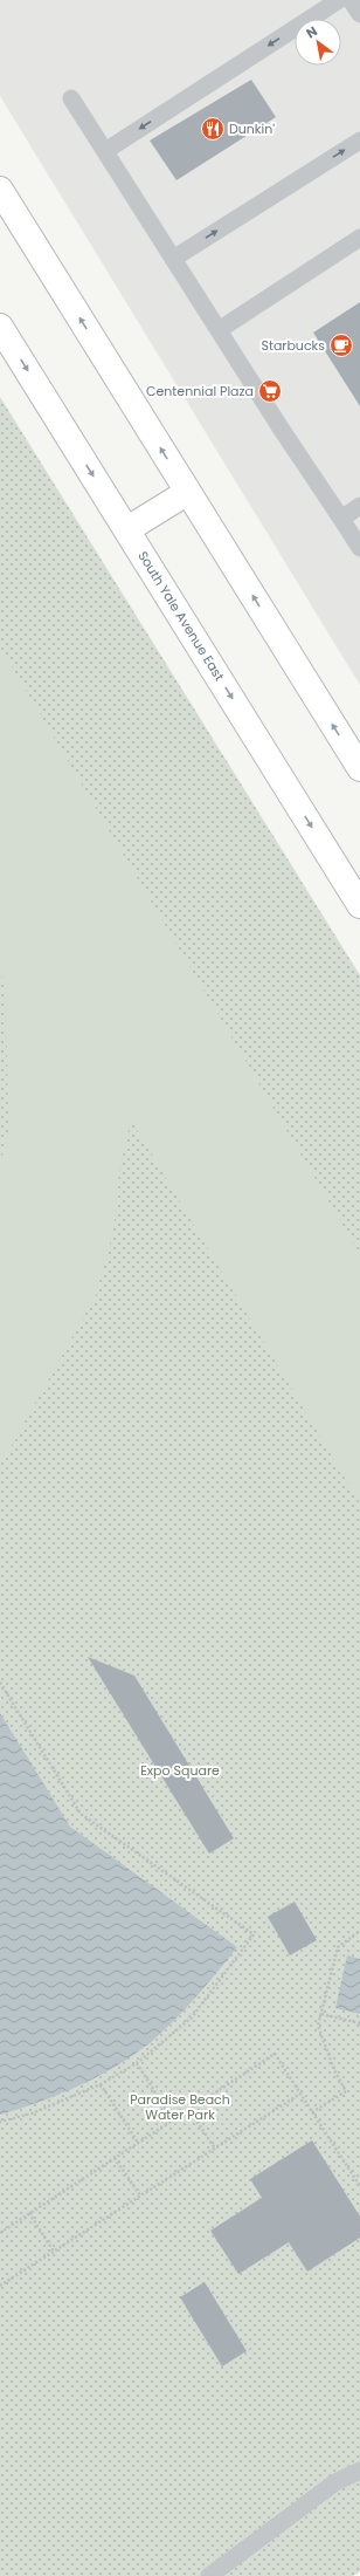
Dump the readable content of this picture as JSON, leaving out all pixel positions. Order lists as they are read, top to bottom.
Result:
{
  "streets": {
    "main road": ["South Yale Avenue East"]
  },
  "parks": ["Expo Square", "Paradise Beach Water Park"],
  "places": {
    "restaurant": ["Dunkin'"],
    "cafe": ["Starbucks"],
    "supermarket": ["Centennial Plaza"]
  },
  "north": "top left"
}
